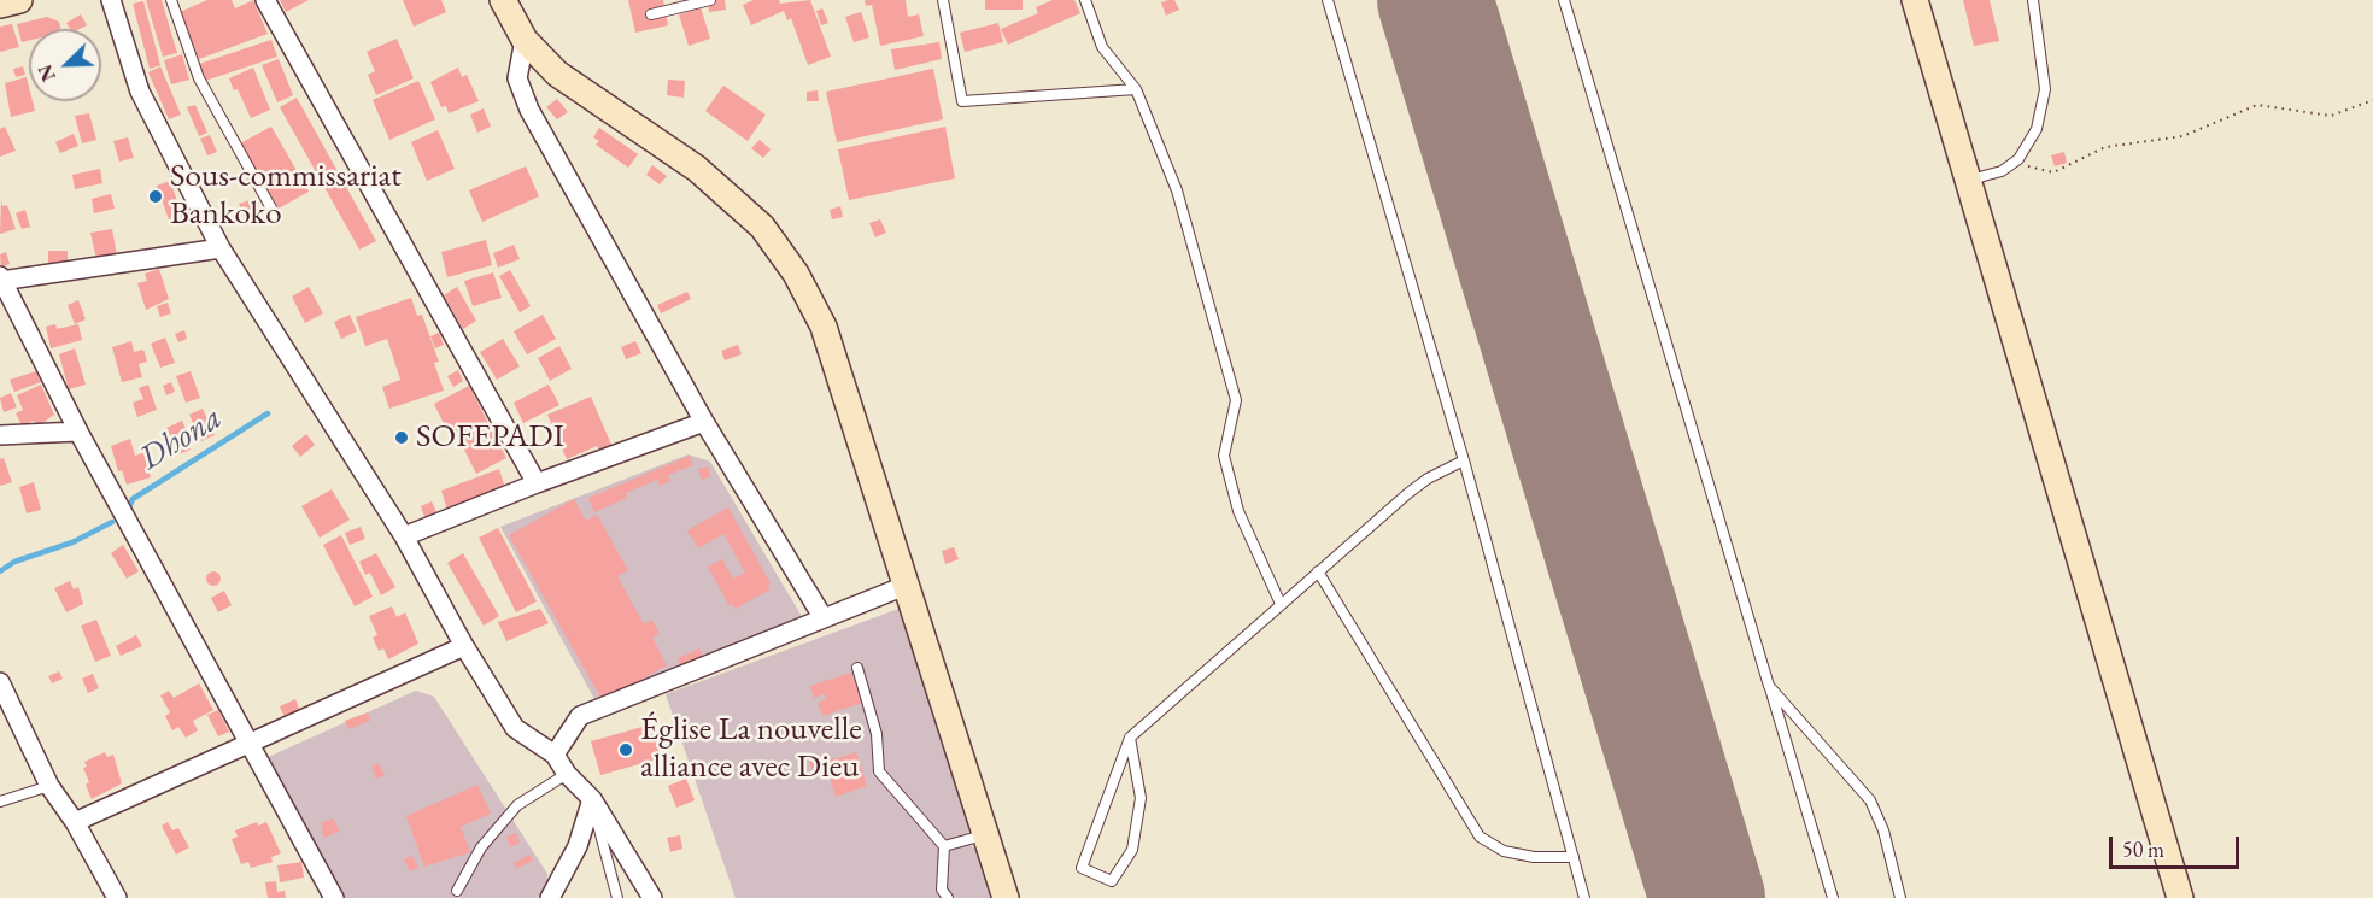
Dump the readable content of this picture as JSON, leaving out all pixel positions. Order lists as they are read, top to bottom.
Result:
{
  "water": ["Dhona"],
  "places": ["Sous-commissariat Bankoko", "SOFEPADI", "Église La nouvelle alliance avec Dieu"],
  "scale_bar": "50 m",
  "north": "bottom left"
}
